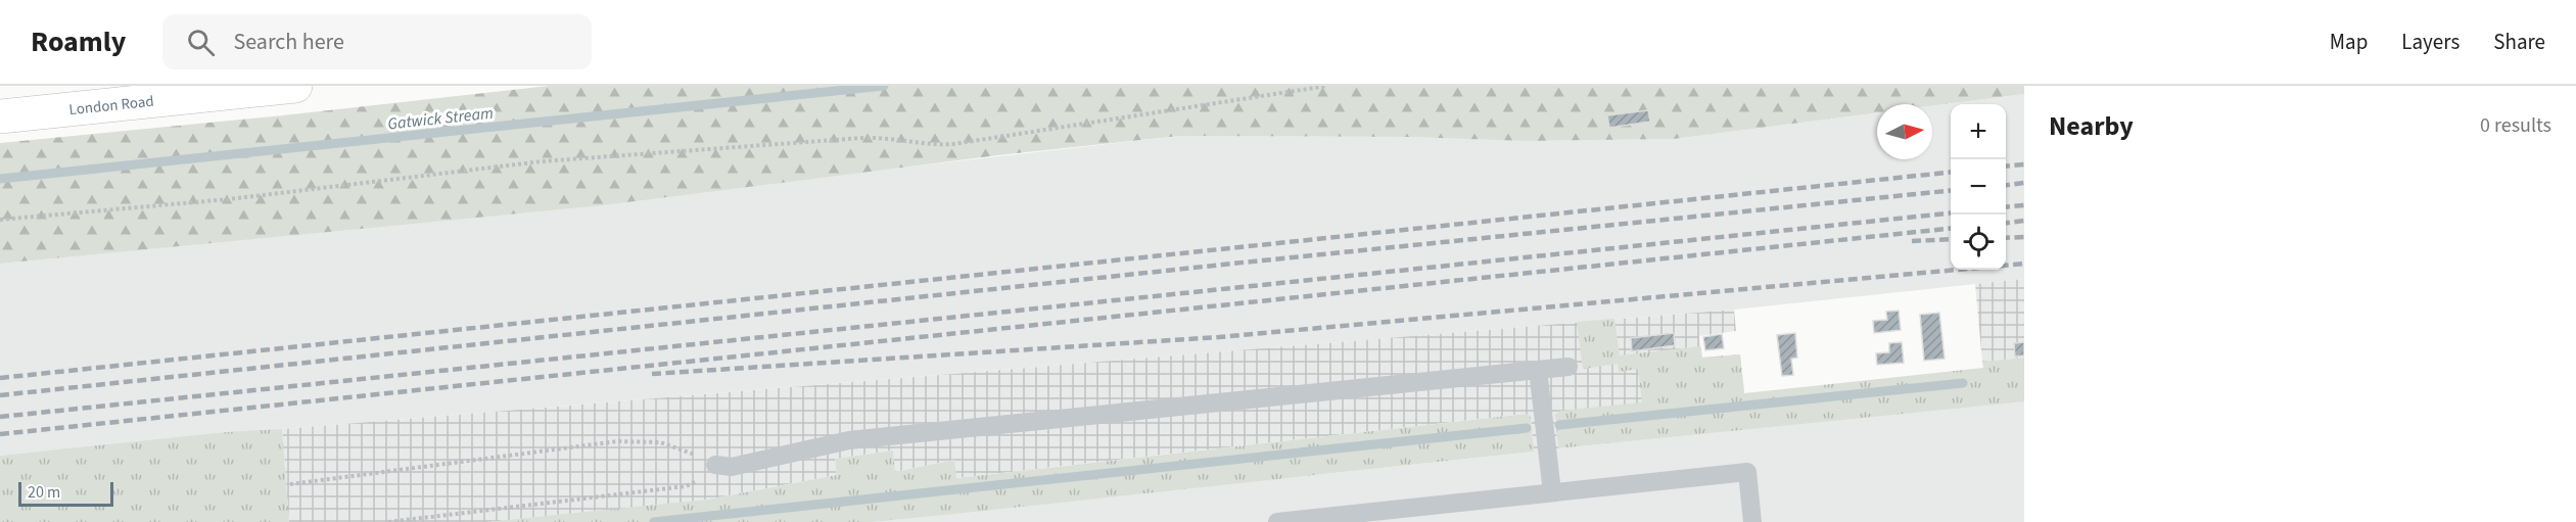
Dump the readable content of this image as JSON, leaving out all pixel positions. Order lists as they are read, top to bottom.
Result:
{
  "streets": {
    "main road": ["London Road"]
  },
  "water": ["Gatwick Stream"],
  "scale_bar": "20 m",
  "north": "right",
  "page": {
    "header": "Roamly",
    "search": "Search here",
    "nav": ["Map", "Layers", "Share"],
    "heading": ["Nearby", "0 results"],
    "map_buttons": ["+", "−"],
    "scale": "20 m"
  }
}
